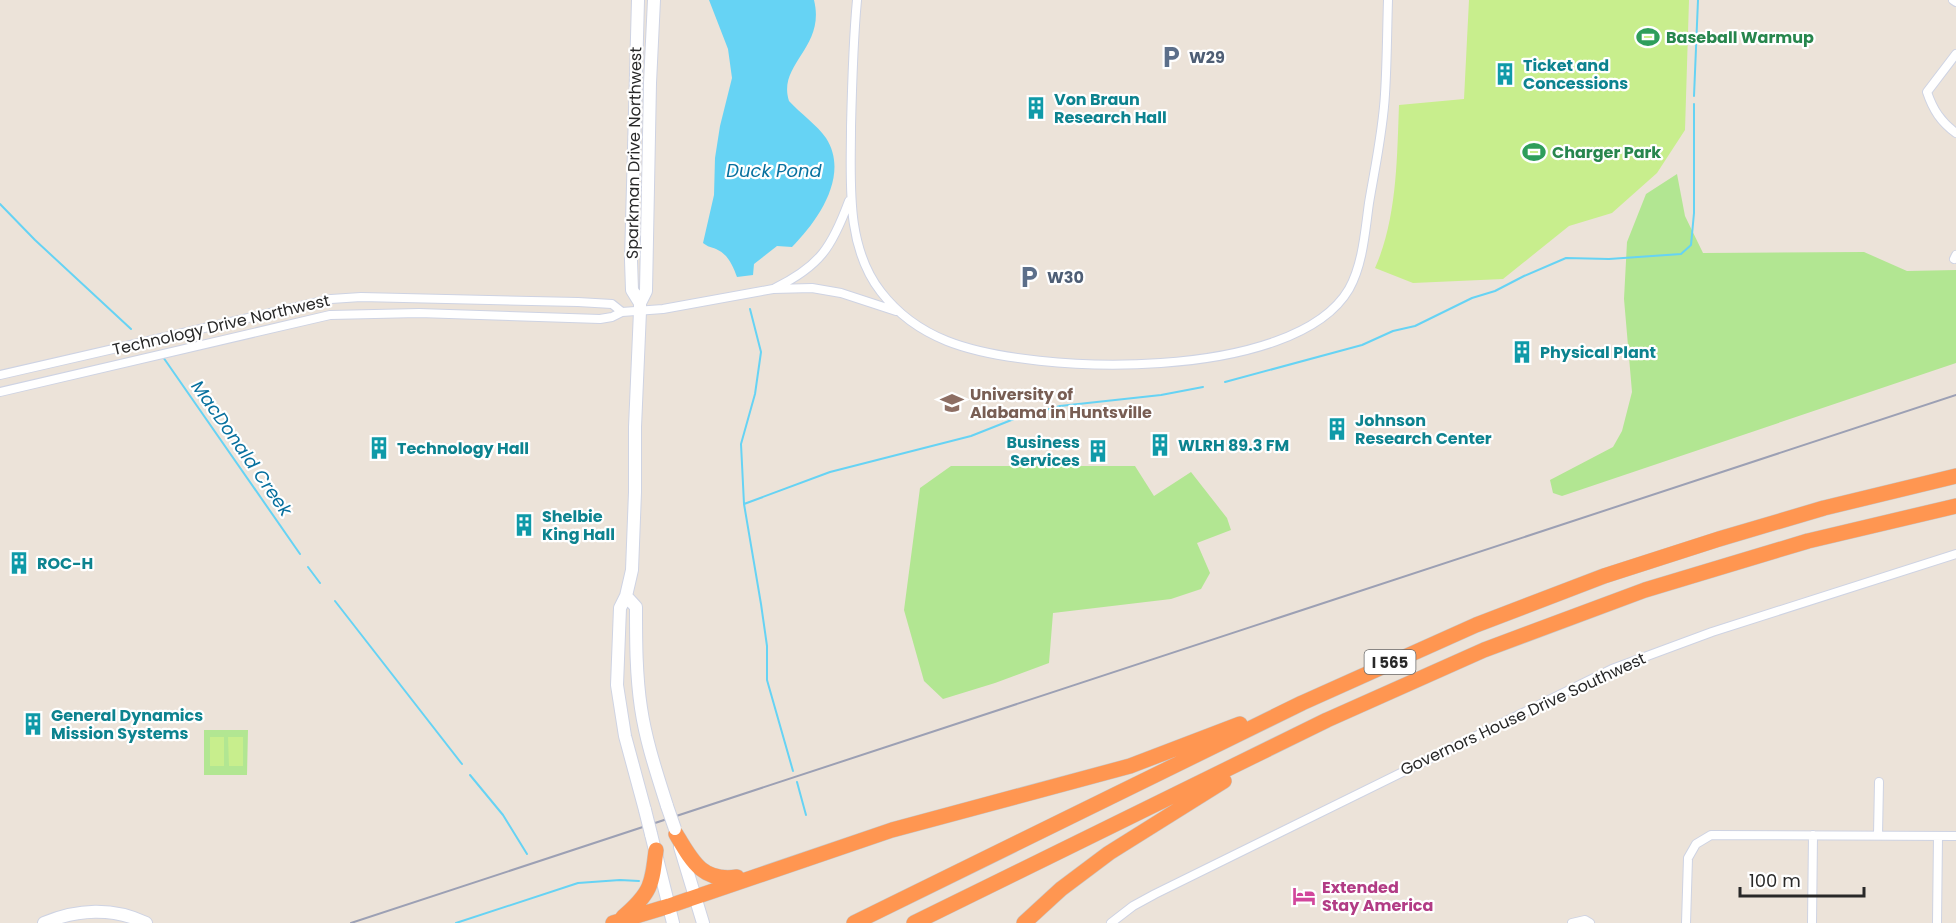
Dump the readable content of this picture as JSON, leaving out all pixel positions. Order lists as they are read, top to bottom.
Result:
{
  "streets": {
    "highway": ["I 565"],
    "main road": ["Sparkman Drive Northwest"],
    "street": ["Technology Drive Northwest", "Governors House Drive Southwest"]
  },
  "crossings": [
    ["Sparkman Drive Northwest", "Technology Drive Northwest"]
  ],
  "water": ["Duck Pond", "MacDonald Creek"],
  "places": {
    "sports": ["Baseball Warmup", "Charger Park"],
    "parking": ["W29", "W30"],
    "building": [
      "Ticket and Concessions",
      "Von Braun Research Hall",
      "Physical Plant",
      "Johnson Research Center",
      "WLRH 89.3 FM",
      "Technology Hall",
      "Business Services",
      "Shelbie King Hall",
      "ROC-H",
      "General Dynamics Mission Systems"
    ],
    "school or university": ["University of Alabama in Huntsville"],
    "hotel": ["Extended Stay America"]
  },
  "scale_bar": "100 m"
}
